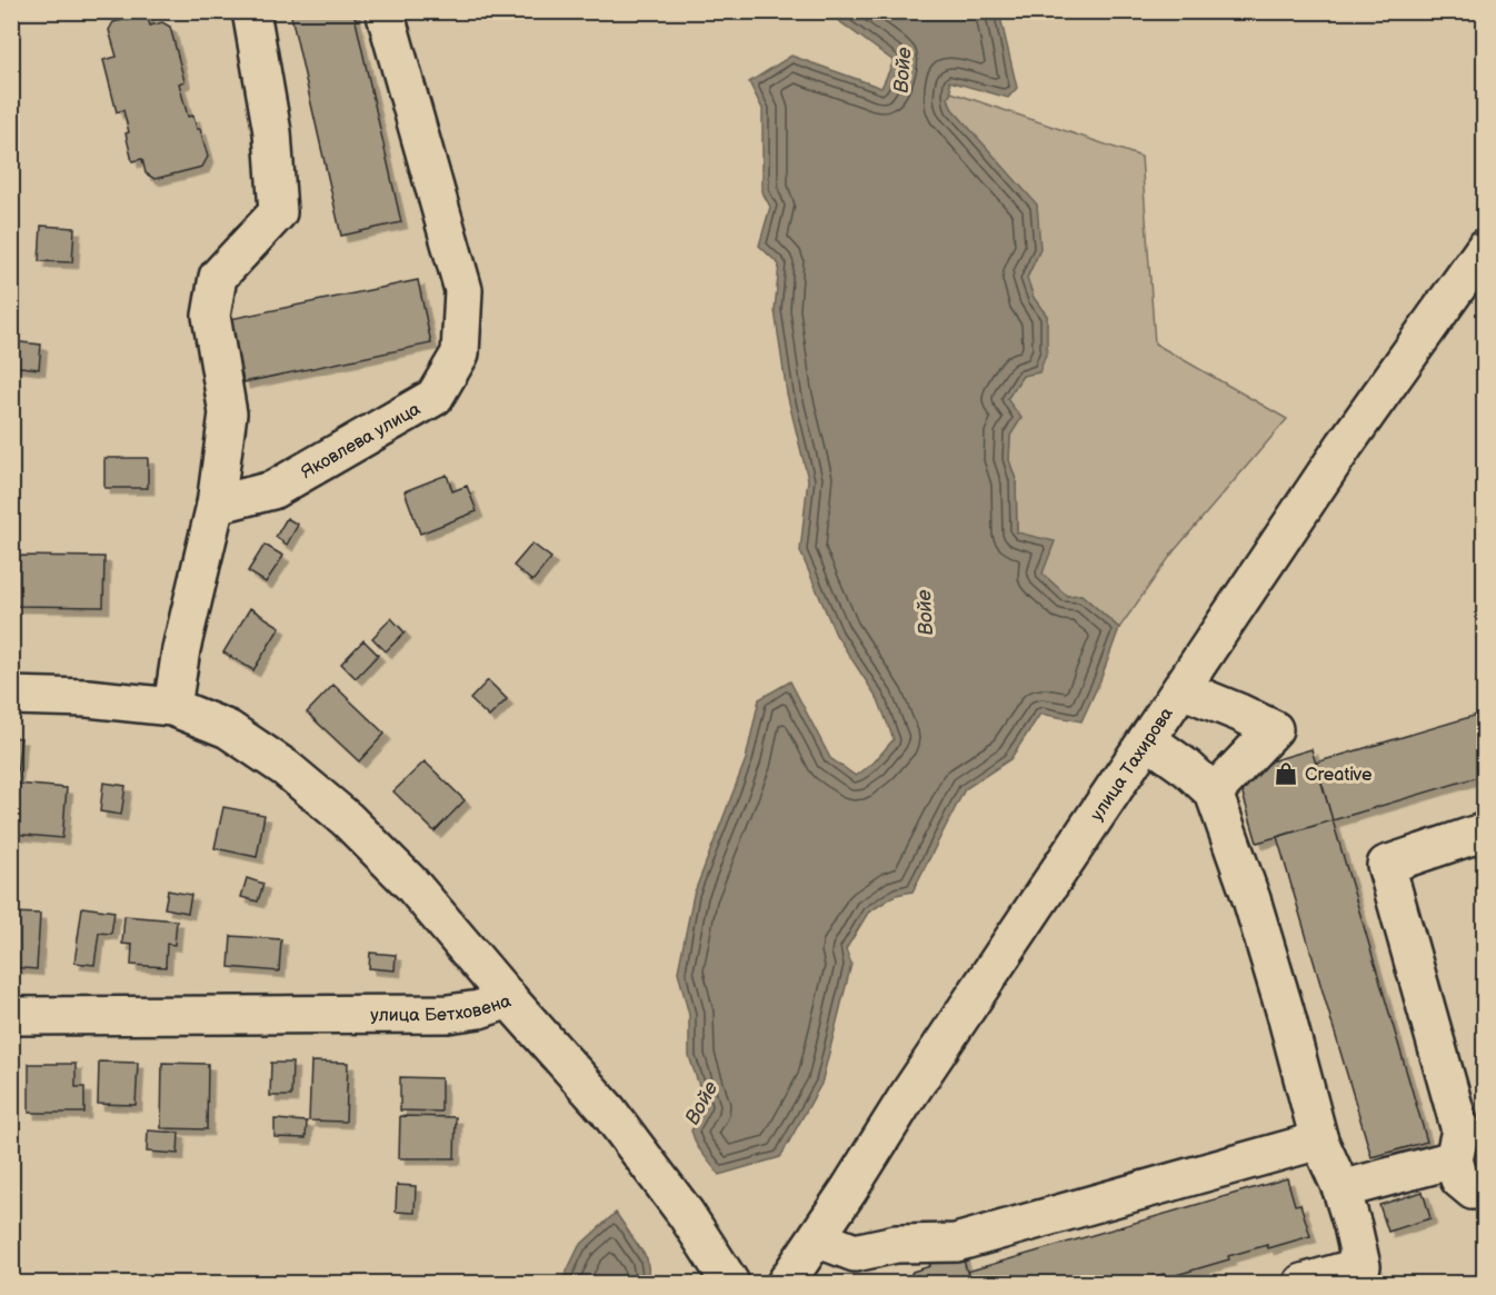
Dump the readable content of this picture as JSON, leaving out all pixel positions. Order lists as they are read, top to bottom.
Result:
{
  "streets": {
    "street": ["Яковлева улица", "улица Тахирова", "улица Бетховена"]
  },
  "water": ["Войе"],
  "places": {
    "shop": ["Creative"]
  }
}
